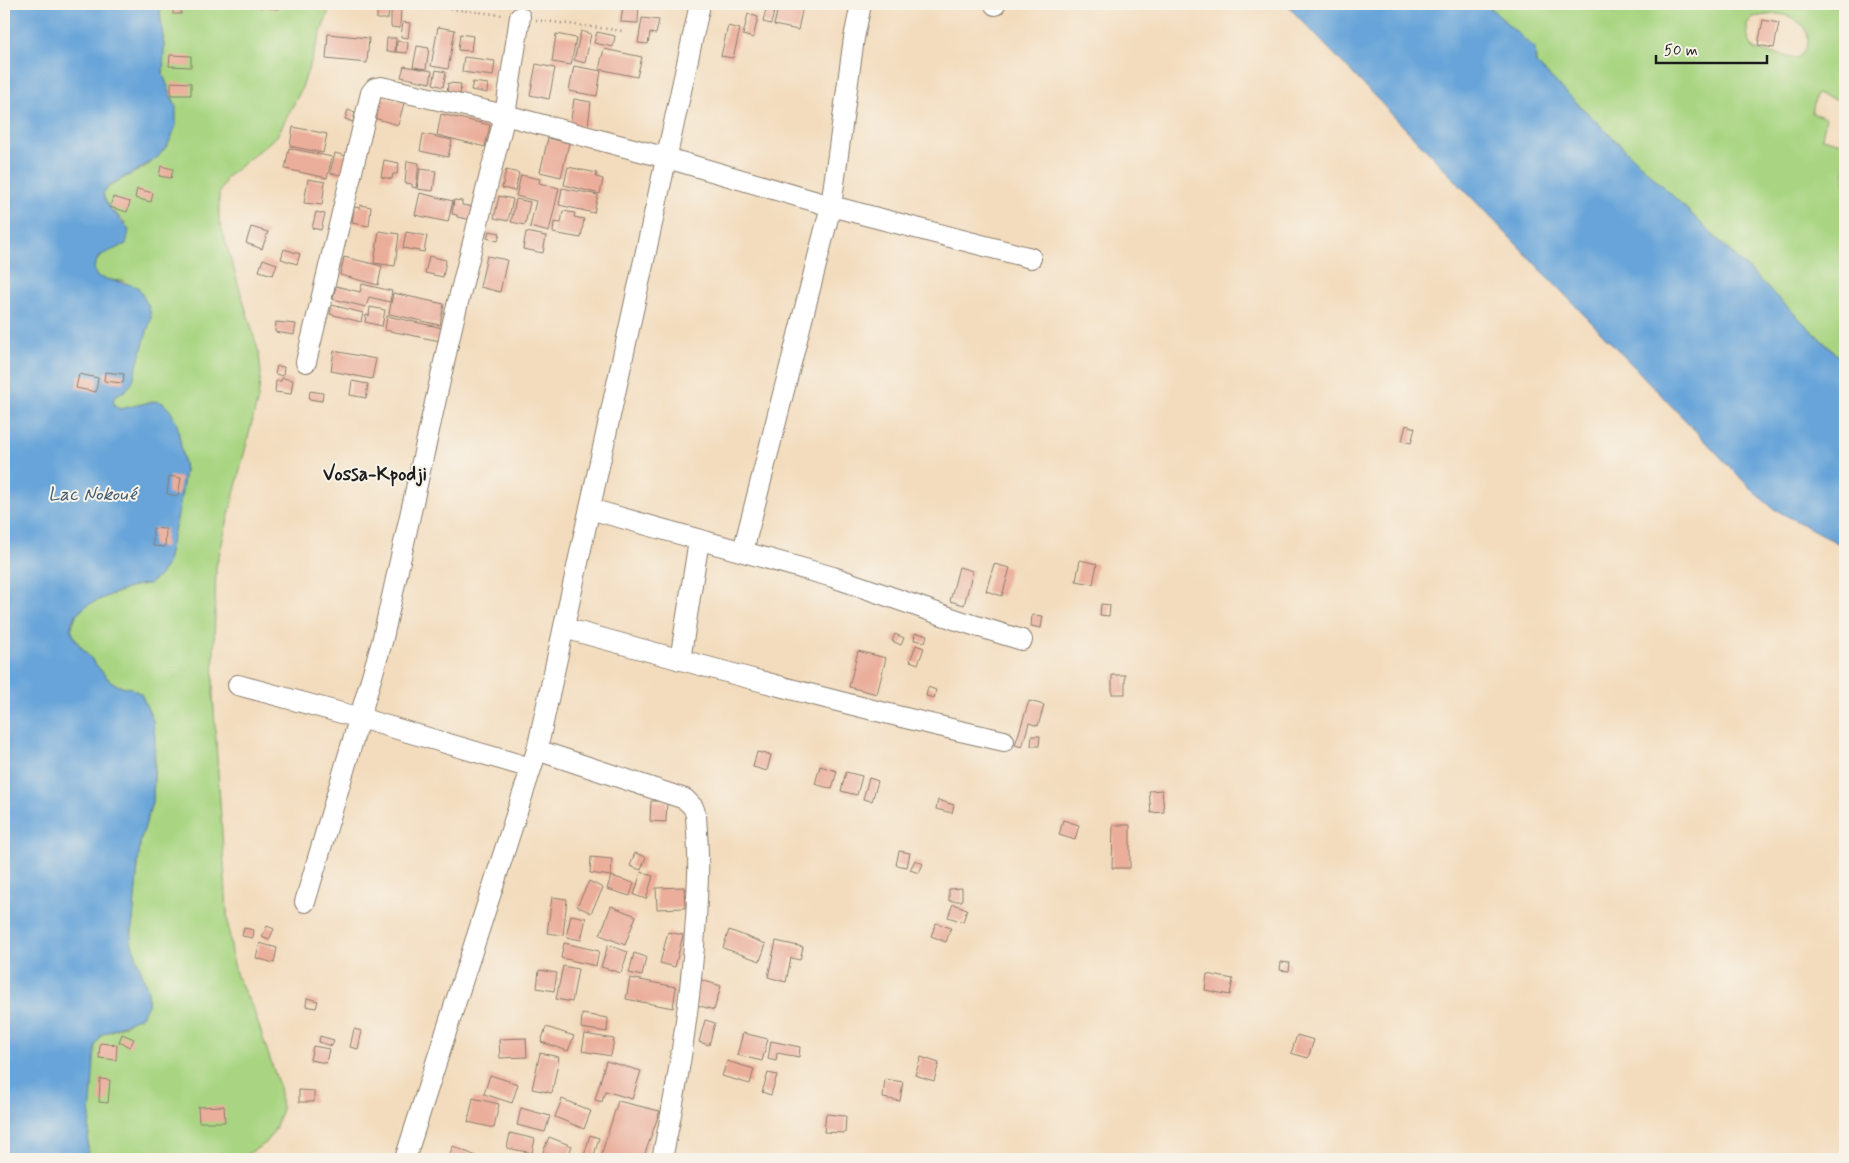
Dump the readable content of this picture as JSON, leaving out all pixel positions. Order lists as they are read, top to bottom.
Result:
{
  "districts": ["Vossa-Kpodji"],
  "water": ["Lac Nokoué"],
  "scale_bar": "50 m"
}
